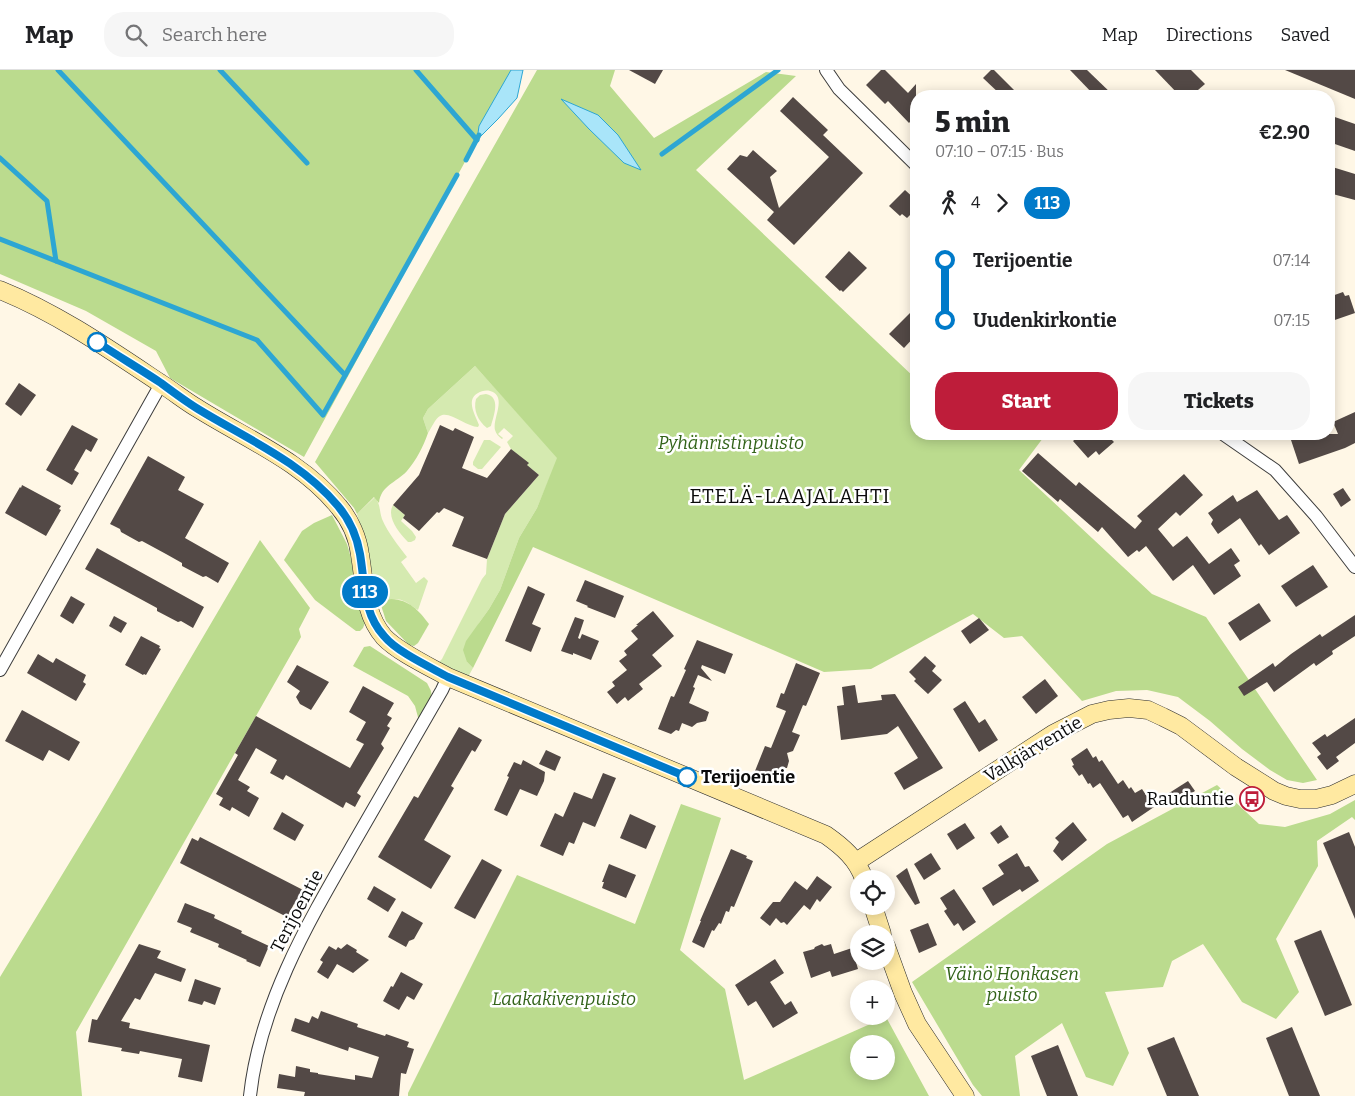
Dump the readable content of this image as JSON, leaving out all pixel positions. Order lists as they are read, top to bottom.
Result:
{
  "streets": {
    "street": ["Valkjärventie", "Terijoentie"]
  },
  "districts": ["ETELÄ-LAAJALAHTI"],
  "parks": ["Pyhänristinpuisto", "Väinö Honkasen puisto", "Laakakivenpuisto"],
  "places": {
    "other": ["Terijoentie"],
    "bus stop": ["Rauduntie"]
  },
  "lines": ["bus line 113"],
  "page": {
    "header": "Map",
    "search": "Search here",
    "nav": ["Map", "Directions", "Saved"],
    "on_map": "113",
    "heading": ["5 min", "07:10 – 07:15 · Bus", "€2.90"],
    "legs": ["4", "113"],
    "list": [
      {
        "name": "Terijoentie",
        "value": "07:14"
      },
      {
        "name": "Uudenkirkontie",
        "value": "07:15"
      }
    ],
    "buttons": ["Start", "Tickets"],
    "map_buttons": ["+", "−"]
  }
}
